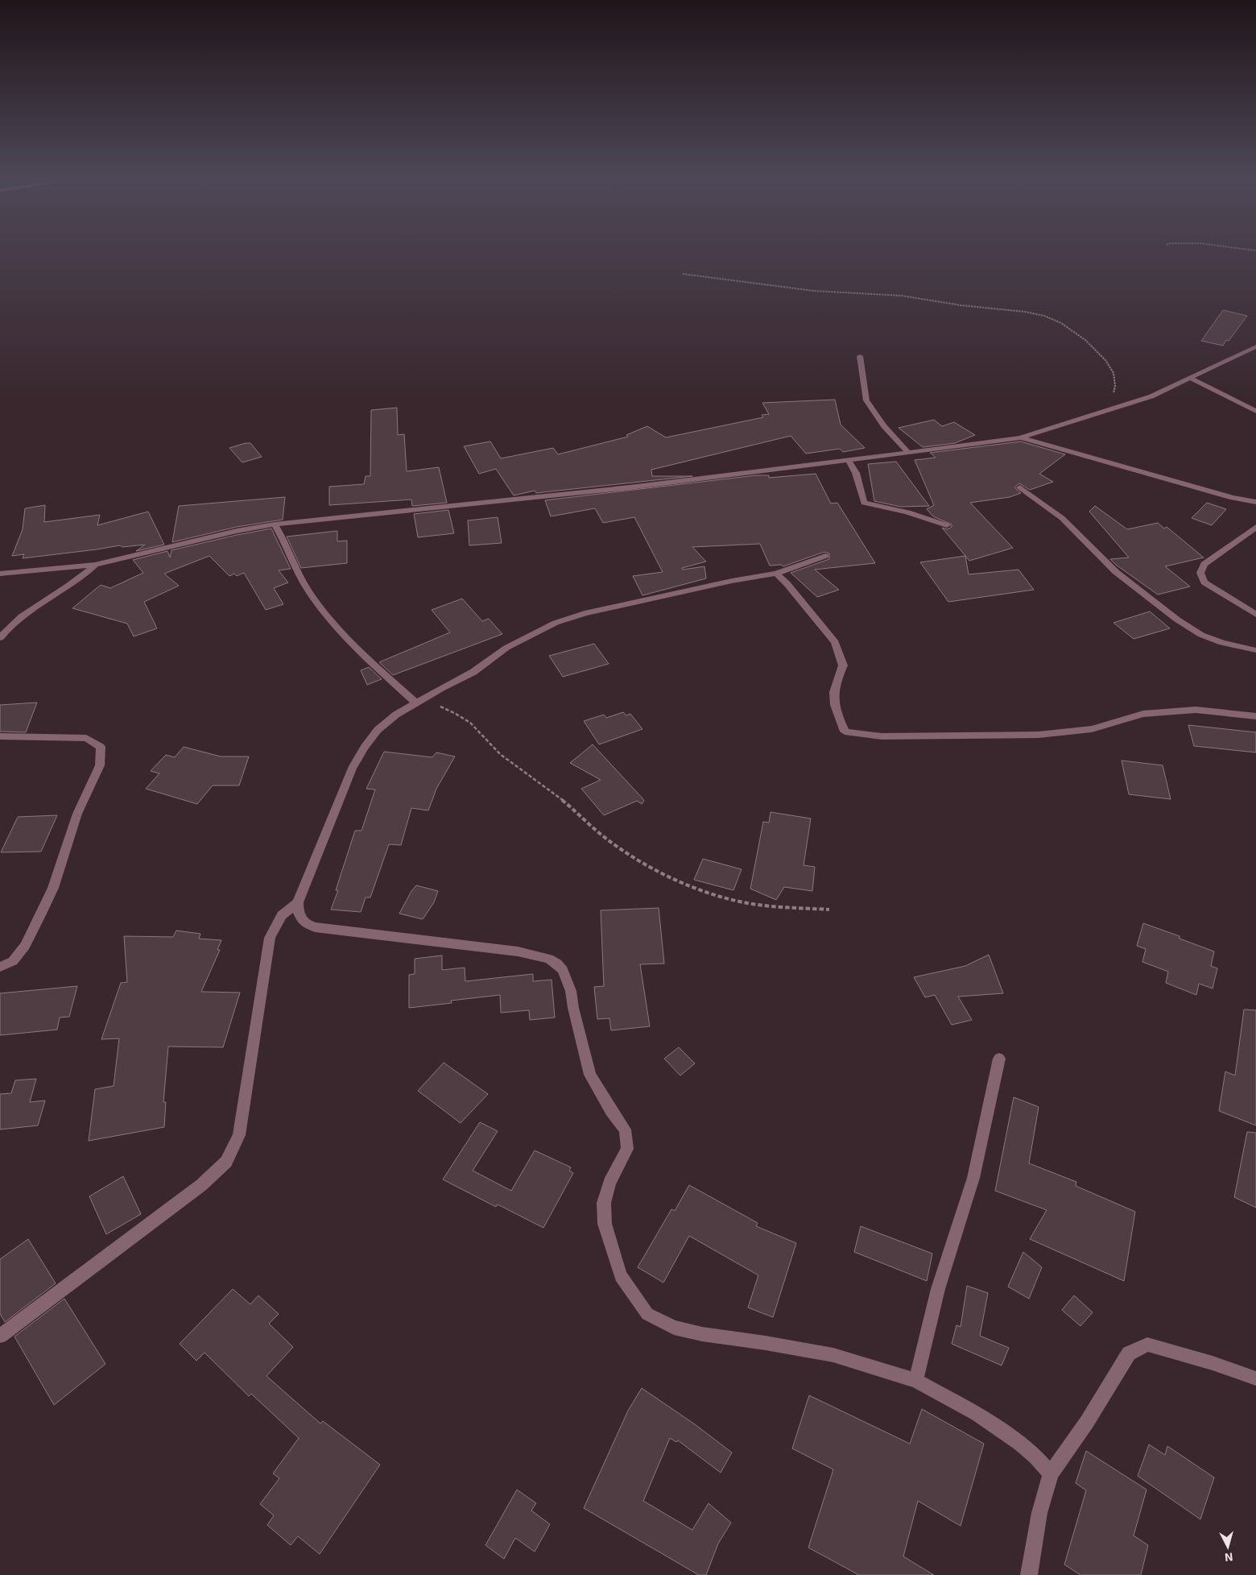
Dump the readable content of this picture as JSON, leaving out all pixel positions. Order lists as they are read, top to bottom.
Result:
{
  "north": "bottom"
}
